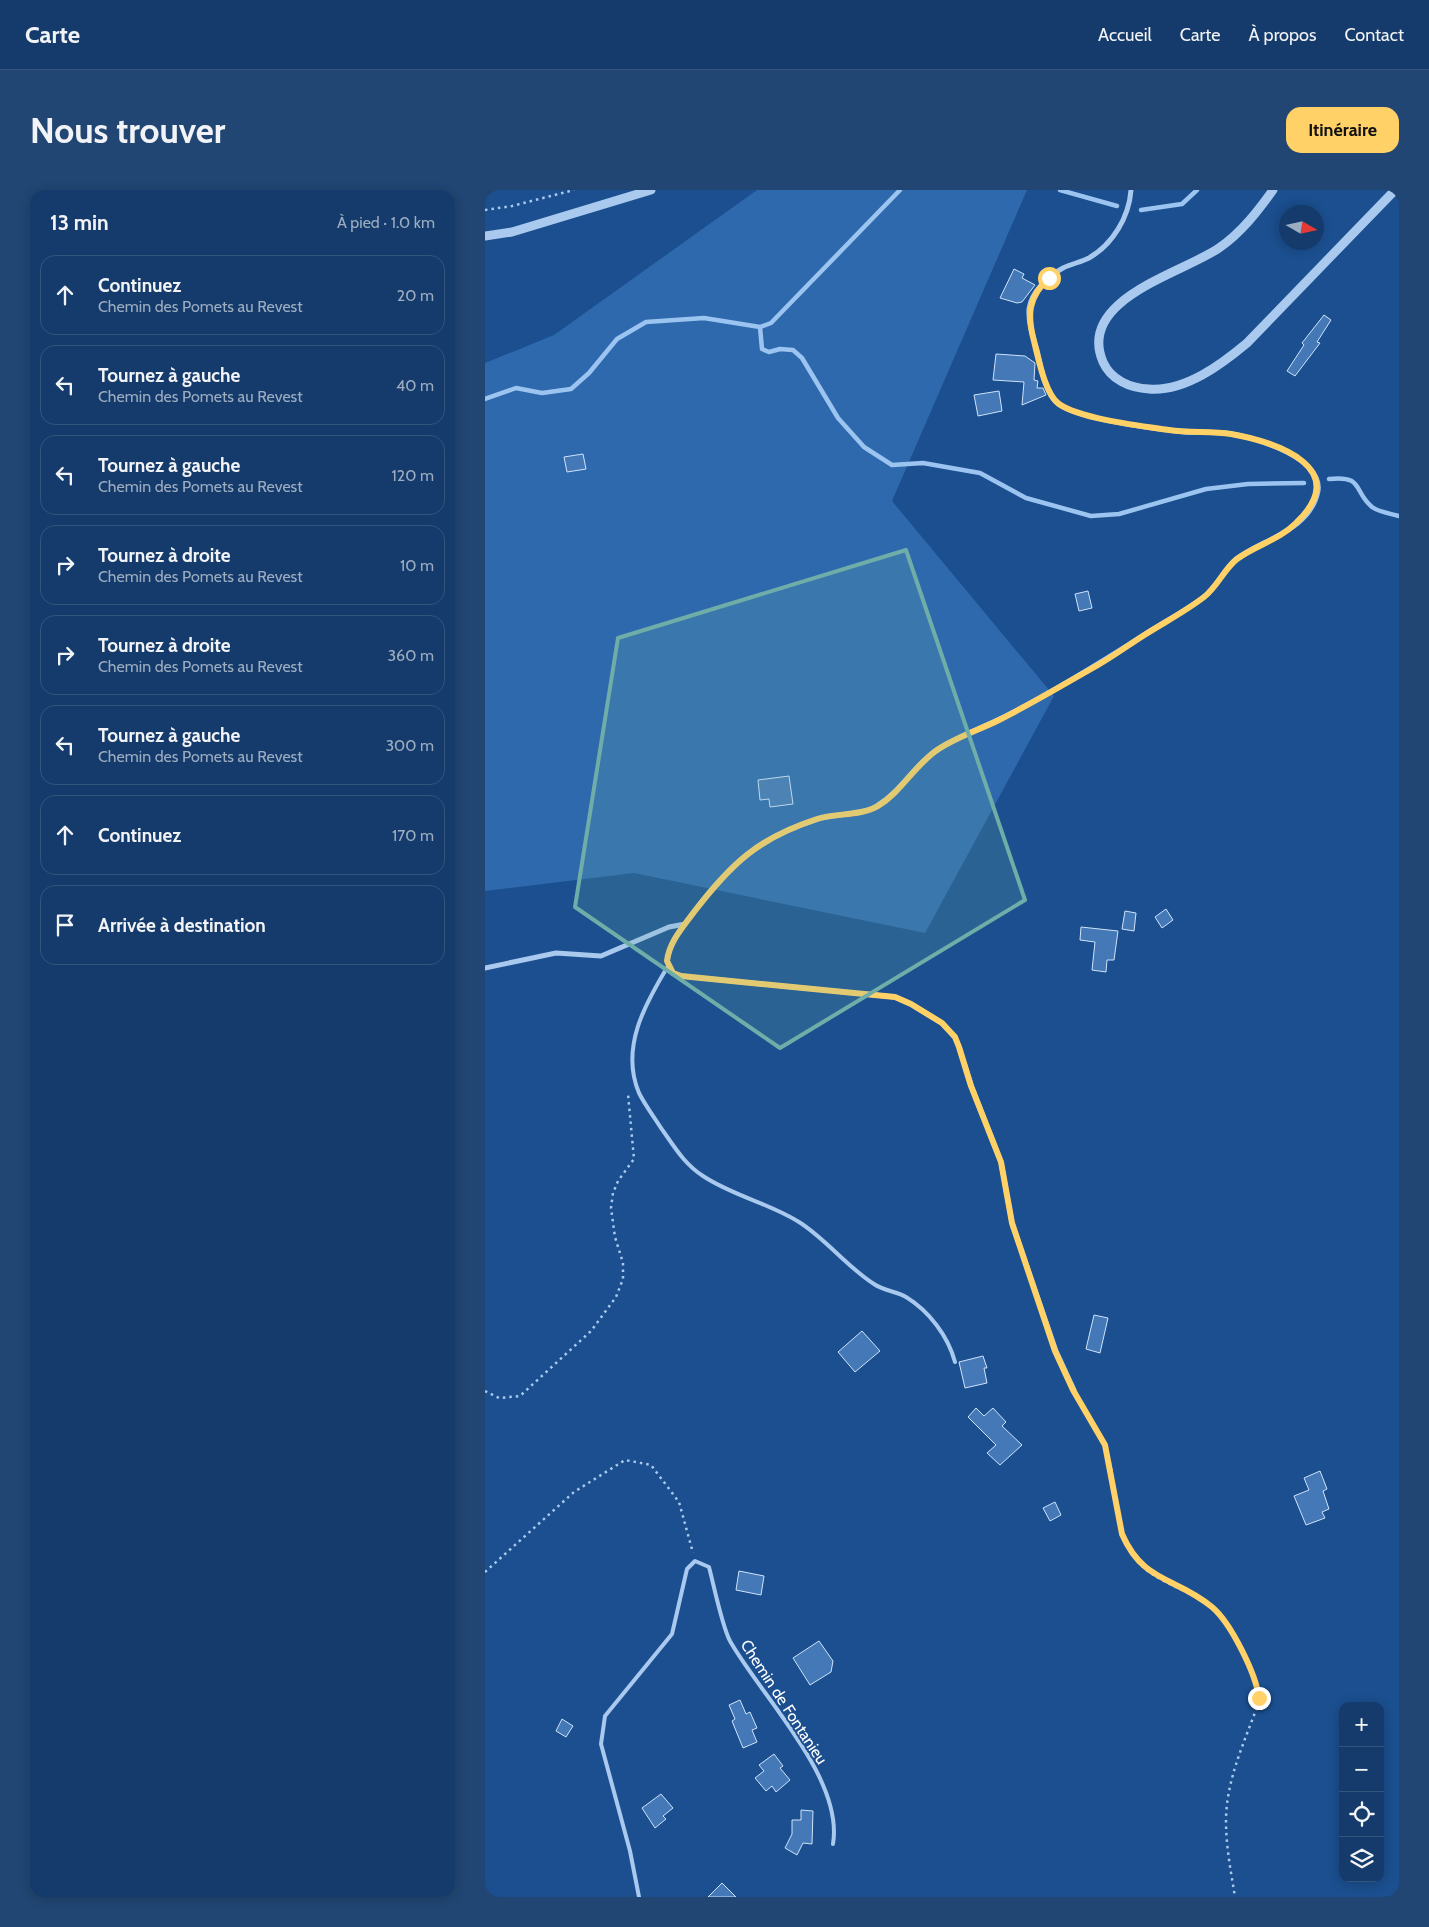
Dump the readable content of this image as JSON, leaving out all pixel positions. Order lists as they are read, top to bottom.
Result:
{
  "streets": {
    "lane": ["Chemin de Fontanieu"]
  },
  "north": "right",
  "page": {
    "header": "Carte",
    "nav": [
      "Accueil",
      "Carte",
      "À propos",
      "Contact"
    ],
    "buttons": "Itinéraire",
    "title": "Nous trouver",
    "heading": ["13 min", "À pied · 1.0 km"],
    "list": [
      ["Continuez", "Chemin des Pomets au Revest", "20 m"],
      ["Tournez à gauche", "Chemin des Pomets au Revest", "40 m"],
      ["Tournez à gauche", "Chemin des Pomets au Revest", "120 m"],
      ["Tournez à droite", "Chemin des Pomets au Revest", "10 m"],
      ["Tournez à droite", "Chemin des Pomets au Revest", "360 m"],
      ["Tournez à gauche", "Chemin des Pomets au Revest", "300 m"],
      ["Continuez", "170 m"],
      "Arrivée à destination"
    ],
    "map_buttons": ["+", "−"]
  }
}
